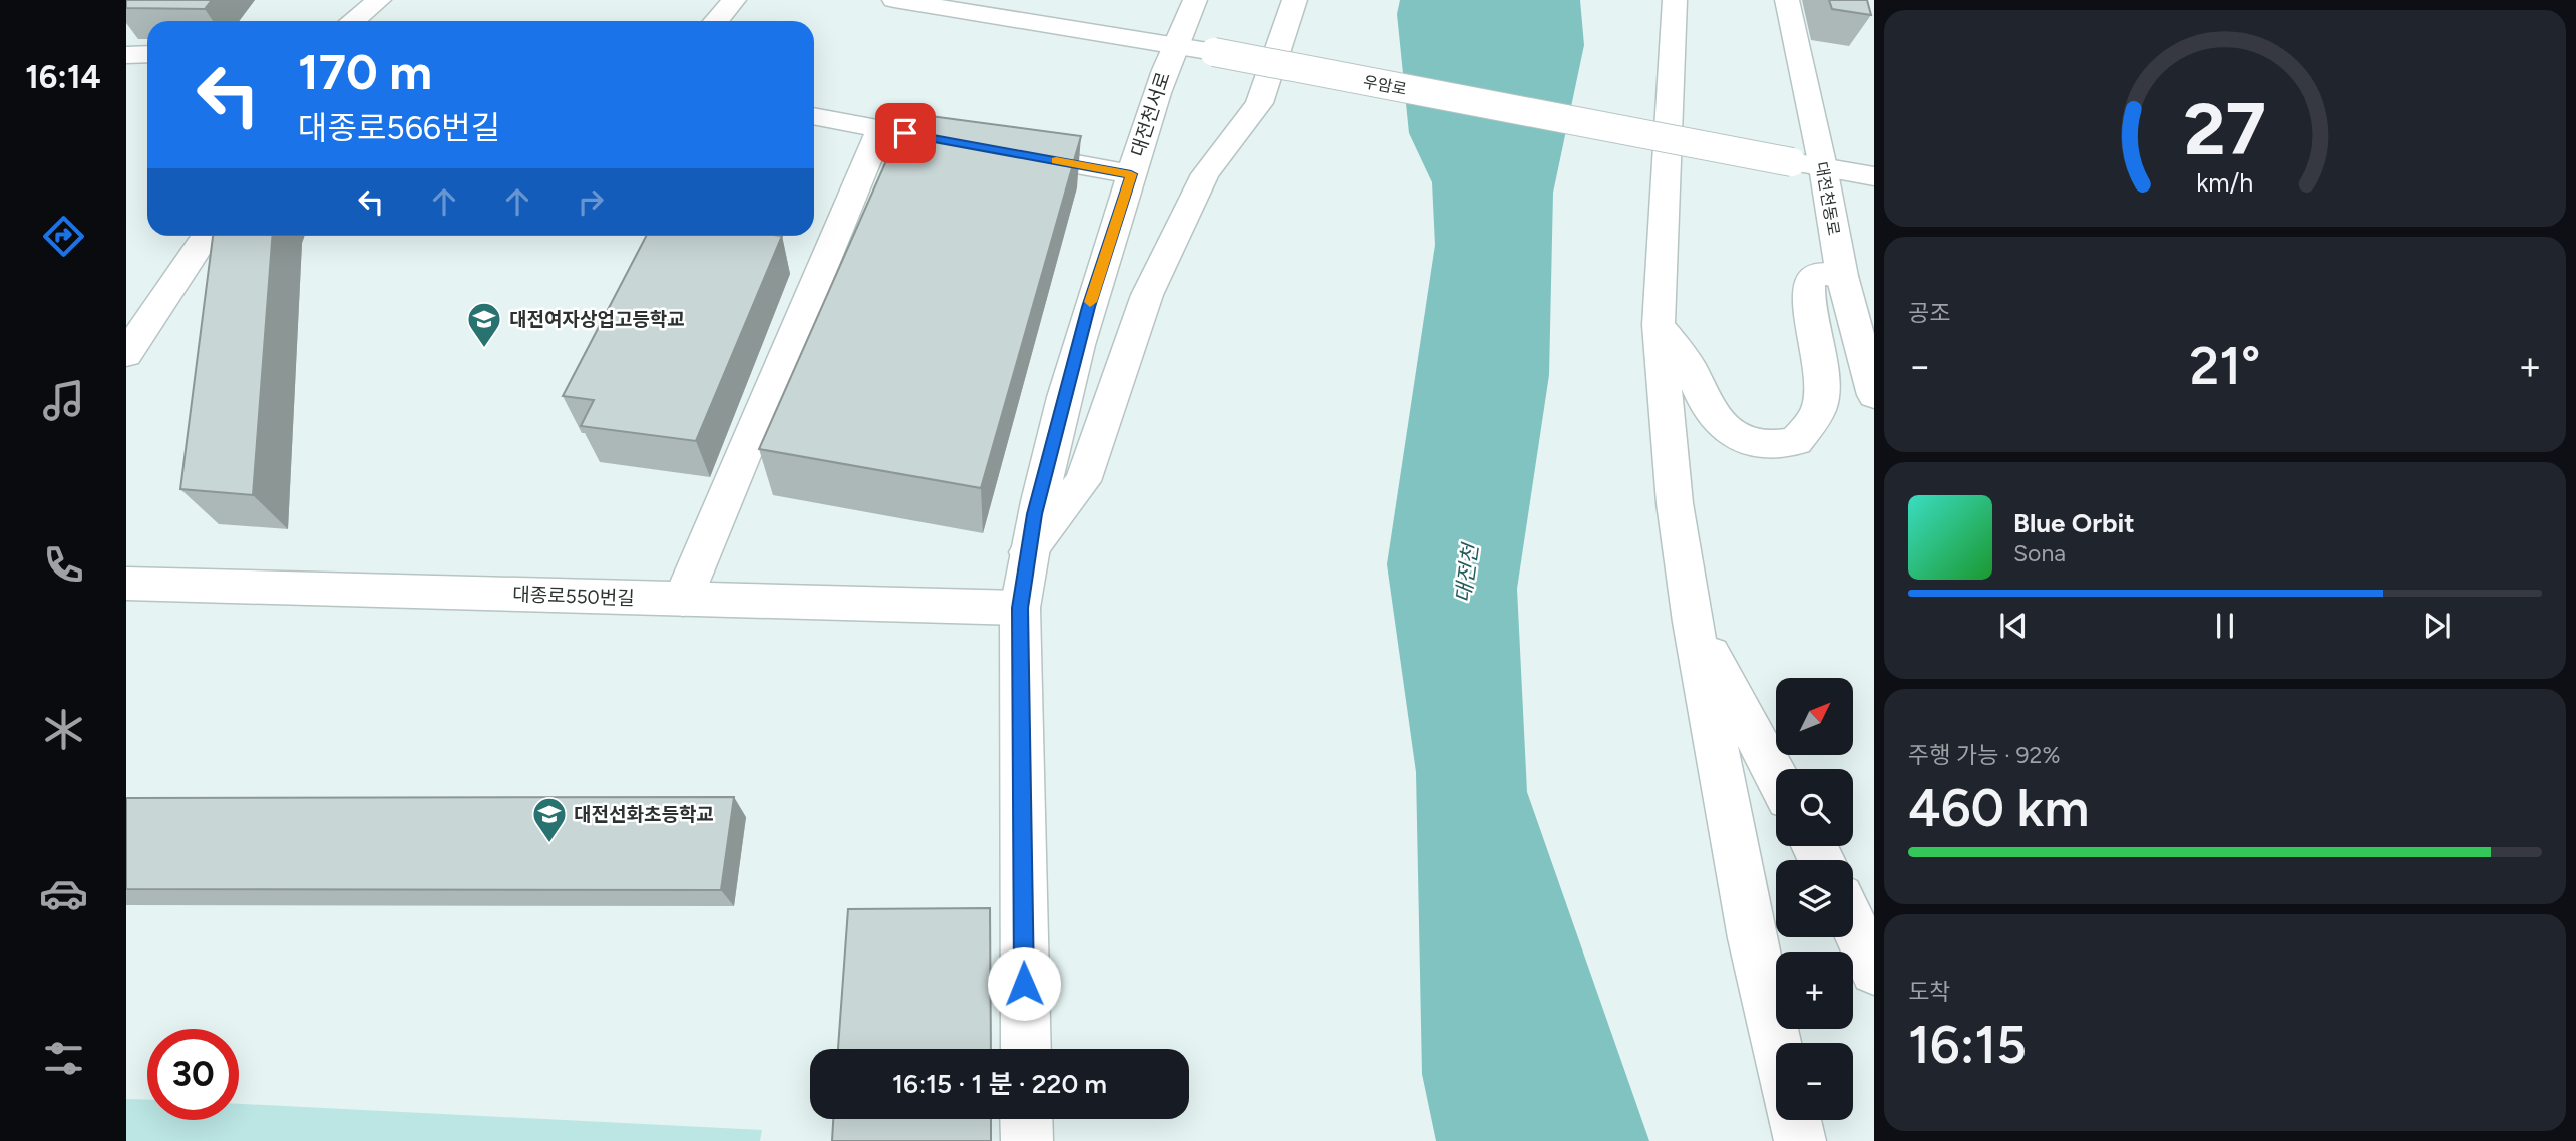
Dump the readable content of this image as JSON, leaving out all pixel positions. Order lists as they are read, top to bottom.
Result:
{
  "streets": {
    "main road": [
      "우암로",
      "대전천서로",
      "대전천동로",
      "대종로550번길"
    ]
  },
  "crossings": [
    ["우암로", "대전천서로"],
    ["우암로", "대전천동로"],
    ["대전천서로", "대종로550번길"]
  ],
  "water": ["대전천"],
  "places": {
    "school or university": ["대전여자상업고등학교", "대전선화초등학교"]
  },
  "north": "top right",
  "page": {
    "tabs": "16:14",
    "turn": ["170 m", "대종로566번길"],
    "tile": [
      "공조",
      ["주행 가능 · 92%", "460 km"],
      ["도착", "16:15"]
    ],
    "heat": ["−", "21°", "+"],
    "song": ["Blue Orbit", "Sona"],
    "map_buttons": ["+", "−"],
    "limit": "30",
    "trip": "16:15 · 1 분 · 220 m",
    "gauge": ["27", "km/h"]
  }
}
